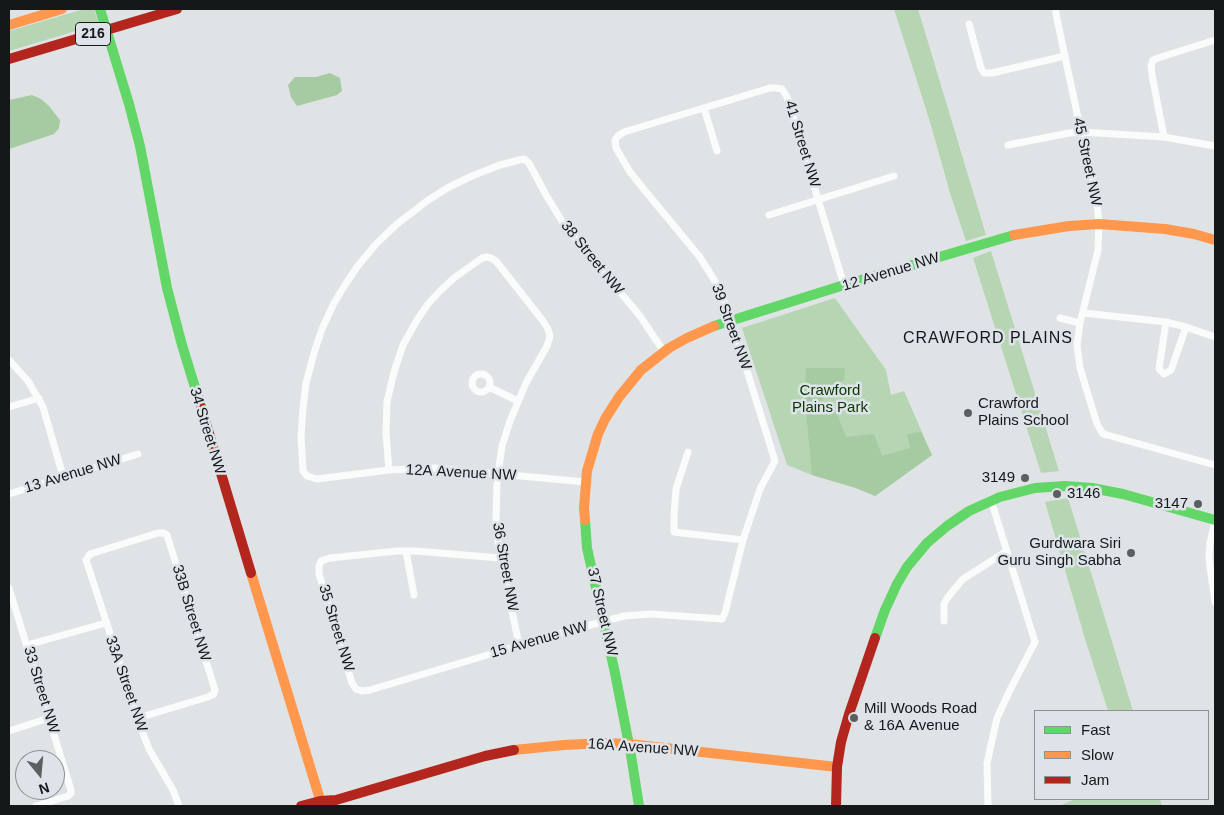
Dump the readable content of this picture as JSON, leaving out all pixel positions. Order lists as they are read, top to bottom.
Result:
{
  "streets": {
    "main road": [
      "216",
      "12 Avenue NW",
      "34 Street NW",
      "37 Street NW",
      "16A Avenue NW"
    ],
    "street": [
      "41 Street NW",
      "45 Street NW",
      "38 Street NW",
      "39 Street NW",
      "12A Avenue NW",
      "13 Avenue NW",
      "36 Street NW",
      "33B Street NW",
      "35 Street NW",
      "15 Avenue NW",
      "33A Street NW",
      "33 Street NW"
    ]
  },
  "crossings": [
    ["41 Street NW", "12 Avenue NW"],
    ["41 Street NW", "39 Street NW"],
    ["45 Street NW", "12 Avenue NW"],
    ["38 Street NW", "12 Avenue NW"],
    ["38 Street NW", "12A Avenue NW"],
    ["12 Avenue NW", "39 Street NW"],
    ["12 Avenue NW", "37 Street NW"],
    ["39 Street NW", "15 Avenue NW"],
    ["34 Street NW", "16A Avenue NW"],
    ["12A Avenue NW", "36 Street NW"],
    ["12A Avenue NW", "37 Street NW"],
    ["36 Street NW", "15 Avenue NW"],
    ["37 Street NW", "15 Avenue NW"],
    ["37 Street NW", "16A Avenue NW"],
    ["33B Street NW", "33A Street NW"],
    ["35 Street NW", "15 Avenue NW"]
  ],
  "districts": ["CRAWFORD PLAINS"],
  "parks": ["Crawford Plains Park"],
  "places": [
    "Crawford Plains School",
    "3149",
    "3146",
    "3147",
    "Gurdwara Siri Guru Singh Sabha",
    "Mill Woods Road & 16A Avenue"
  ],
  "legend": ["Fast", "Slow", "Jam"],
  "north": "bottom"
}
